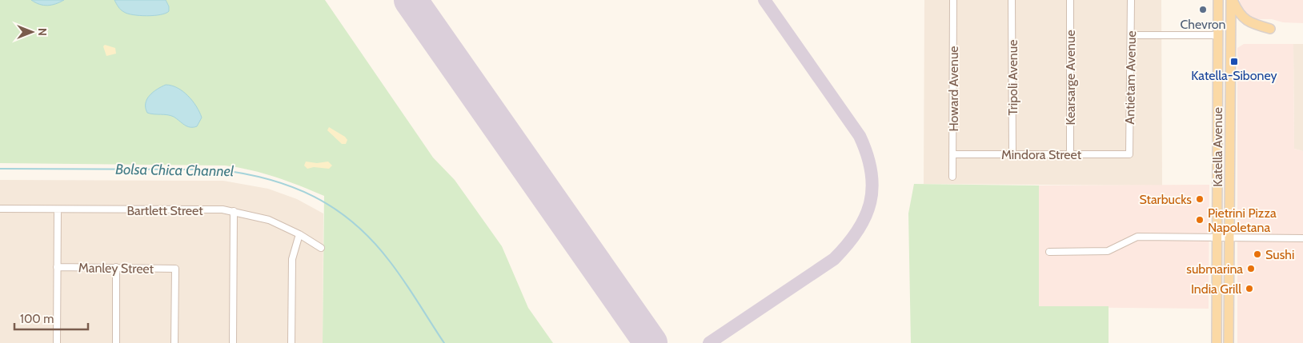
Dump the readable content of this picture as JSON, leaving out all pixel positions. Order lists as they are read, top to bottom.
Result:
{
  "streets": {
    "main road": ["Katella Avenue"],
    "street": [
      "Tripoli Avenue",
      "Kearsarge Avenue",
      "Antietam Avenue",
      "Howard Avenue",
      "Mindora Street",
      "Bartlett Street",
      "Manley Street"
    ]
  },
  "crossings": [
    ["Tripoli Avenue", "Mindora Street"],
    ["Kearsarge Avenue", "Mindora Street"],
    ["Antietam Avenue", "Mindora Street"],
    ["Howard Avenue", "Mindora Street"]
  ],
  "water": ["Bolsa Chica Channel"],
  "places": {
    "other": [
      "Chevron",
      "Starbucks",
      "Pietrini Pizza Napoletana",
      "Sushi",
      "submarina",
      "India Grill"
    ],
    "transit": ["Katella-Siboney"]
  },
  "scale_bar": "100 m",
  "north": "right"
}
